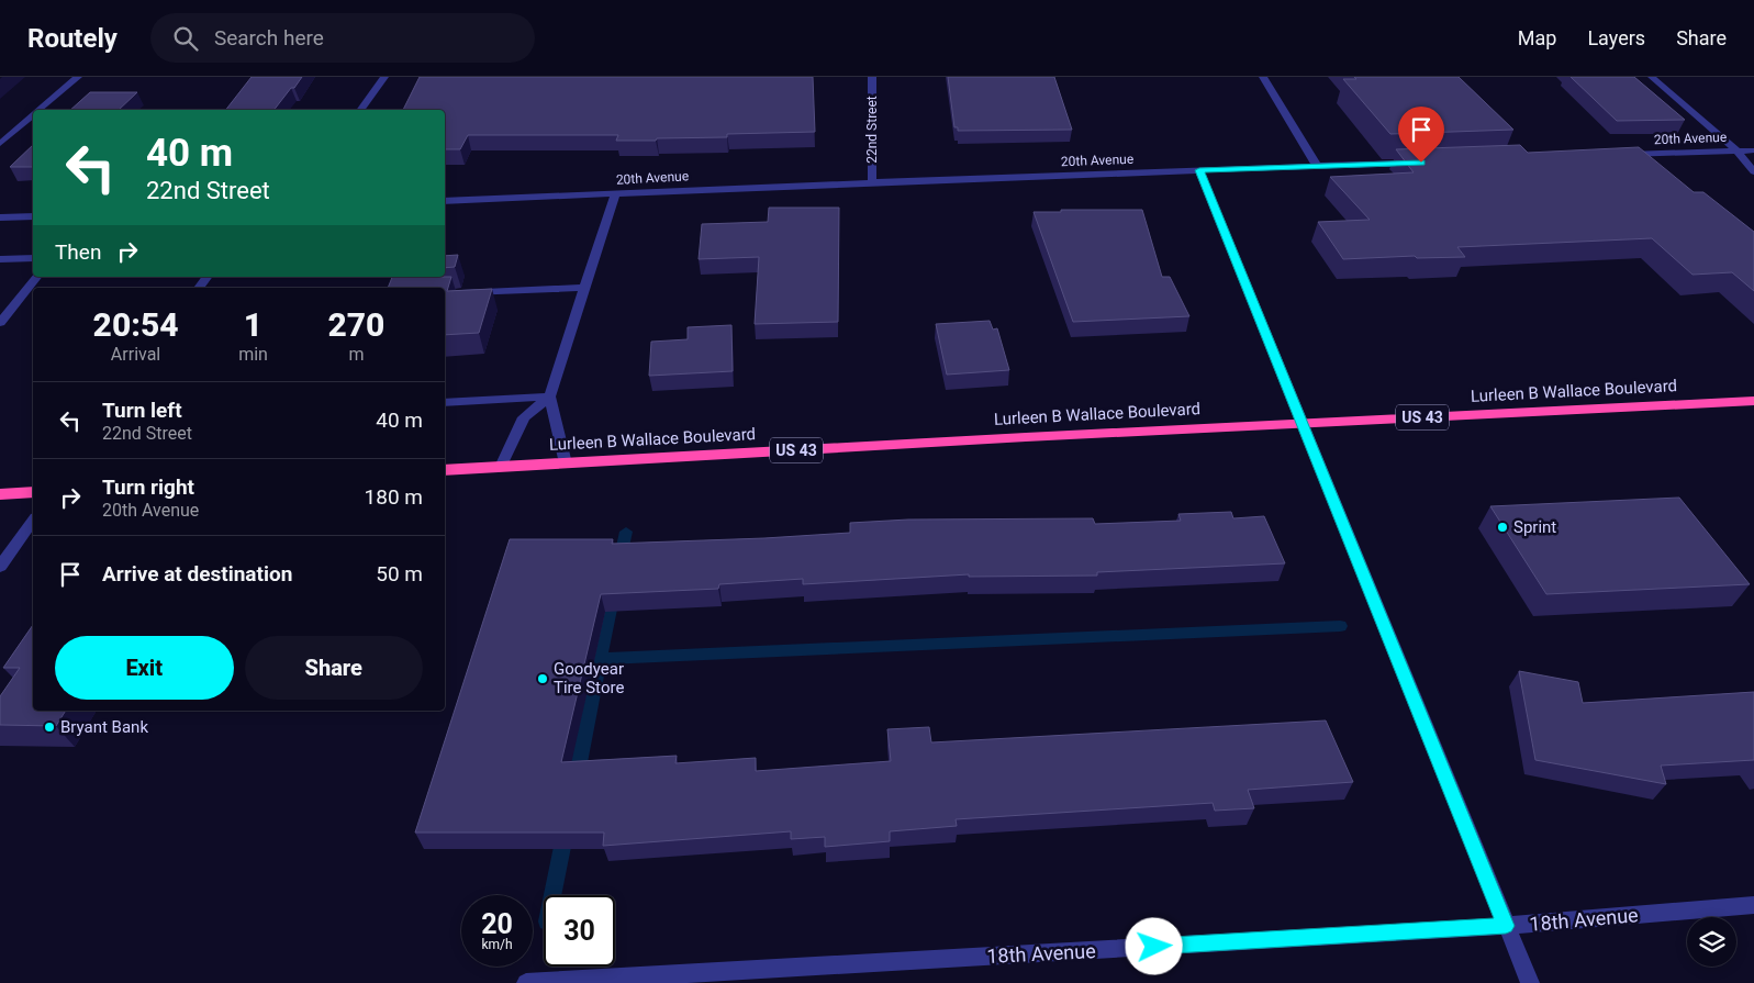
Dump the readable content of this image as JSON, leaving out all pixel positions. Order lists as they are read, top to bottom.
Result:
{
  "streets": {
    "highway": ["Lurleen B Wallace Boulevard", "US 43"],
    "street": ["22nd Street", "20th Avenue", "18th Avenue"]
  },
  "crossings": [
    ["22nd Street", "20th Avenue"]
  ],
  "places": ["Sprint", "Goodyear Tire Store", "Bryant Bank"],
  "page": {
    "header": "Routely",
    "search": "Search here",
    "nav": ["Map", "Layers", "Share"],
    "turn": ["40 m", "22nd Street"],
    "then": "Then",
    "eta": [
      "20:54",
      "Arrival",
      "1",
      "min",
      "270",
      "m"
    ],
    "list": [
      {
        "name": "Turn left",
        "note": "22nd Street",
        "value": "40 m"
      },
      {
        "name": "Turn right",
        "note": "20th Avenue",
        "value": "180 m"
      },
      {
        "name": "Arrive at destination",
        "value": "50 m"
      }
    ],
    "buttons": ["Exit", "Share"],
    "speed": "20 km/h",
    "limit": "30"
  }
}
